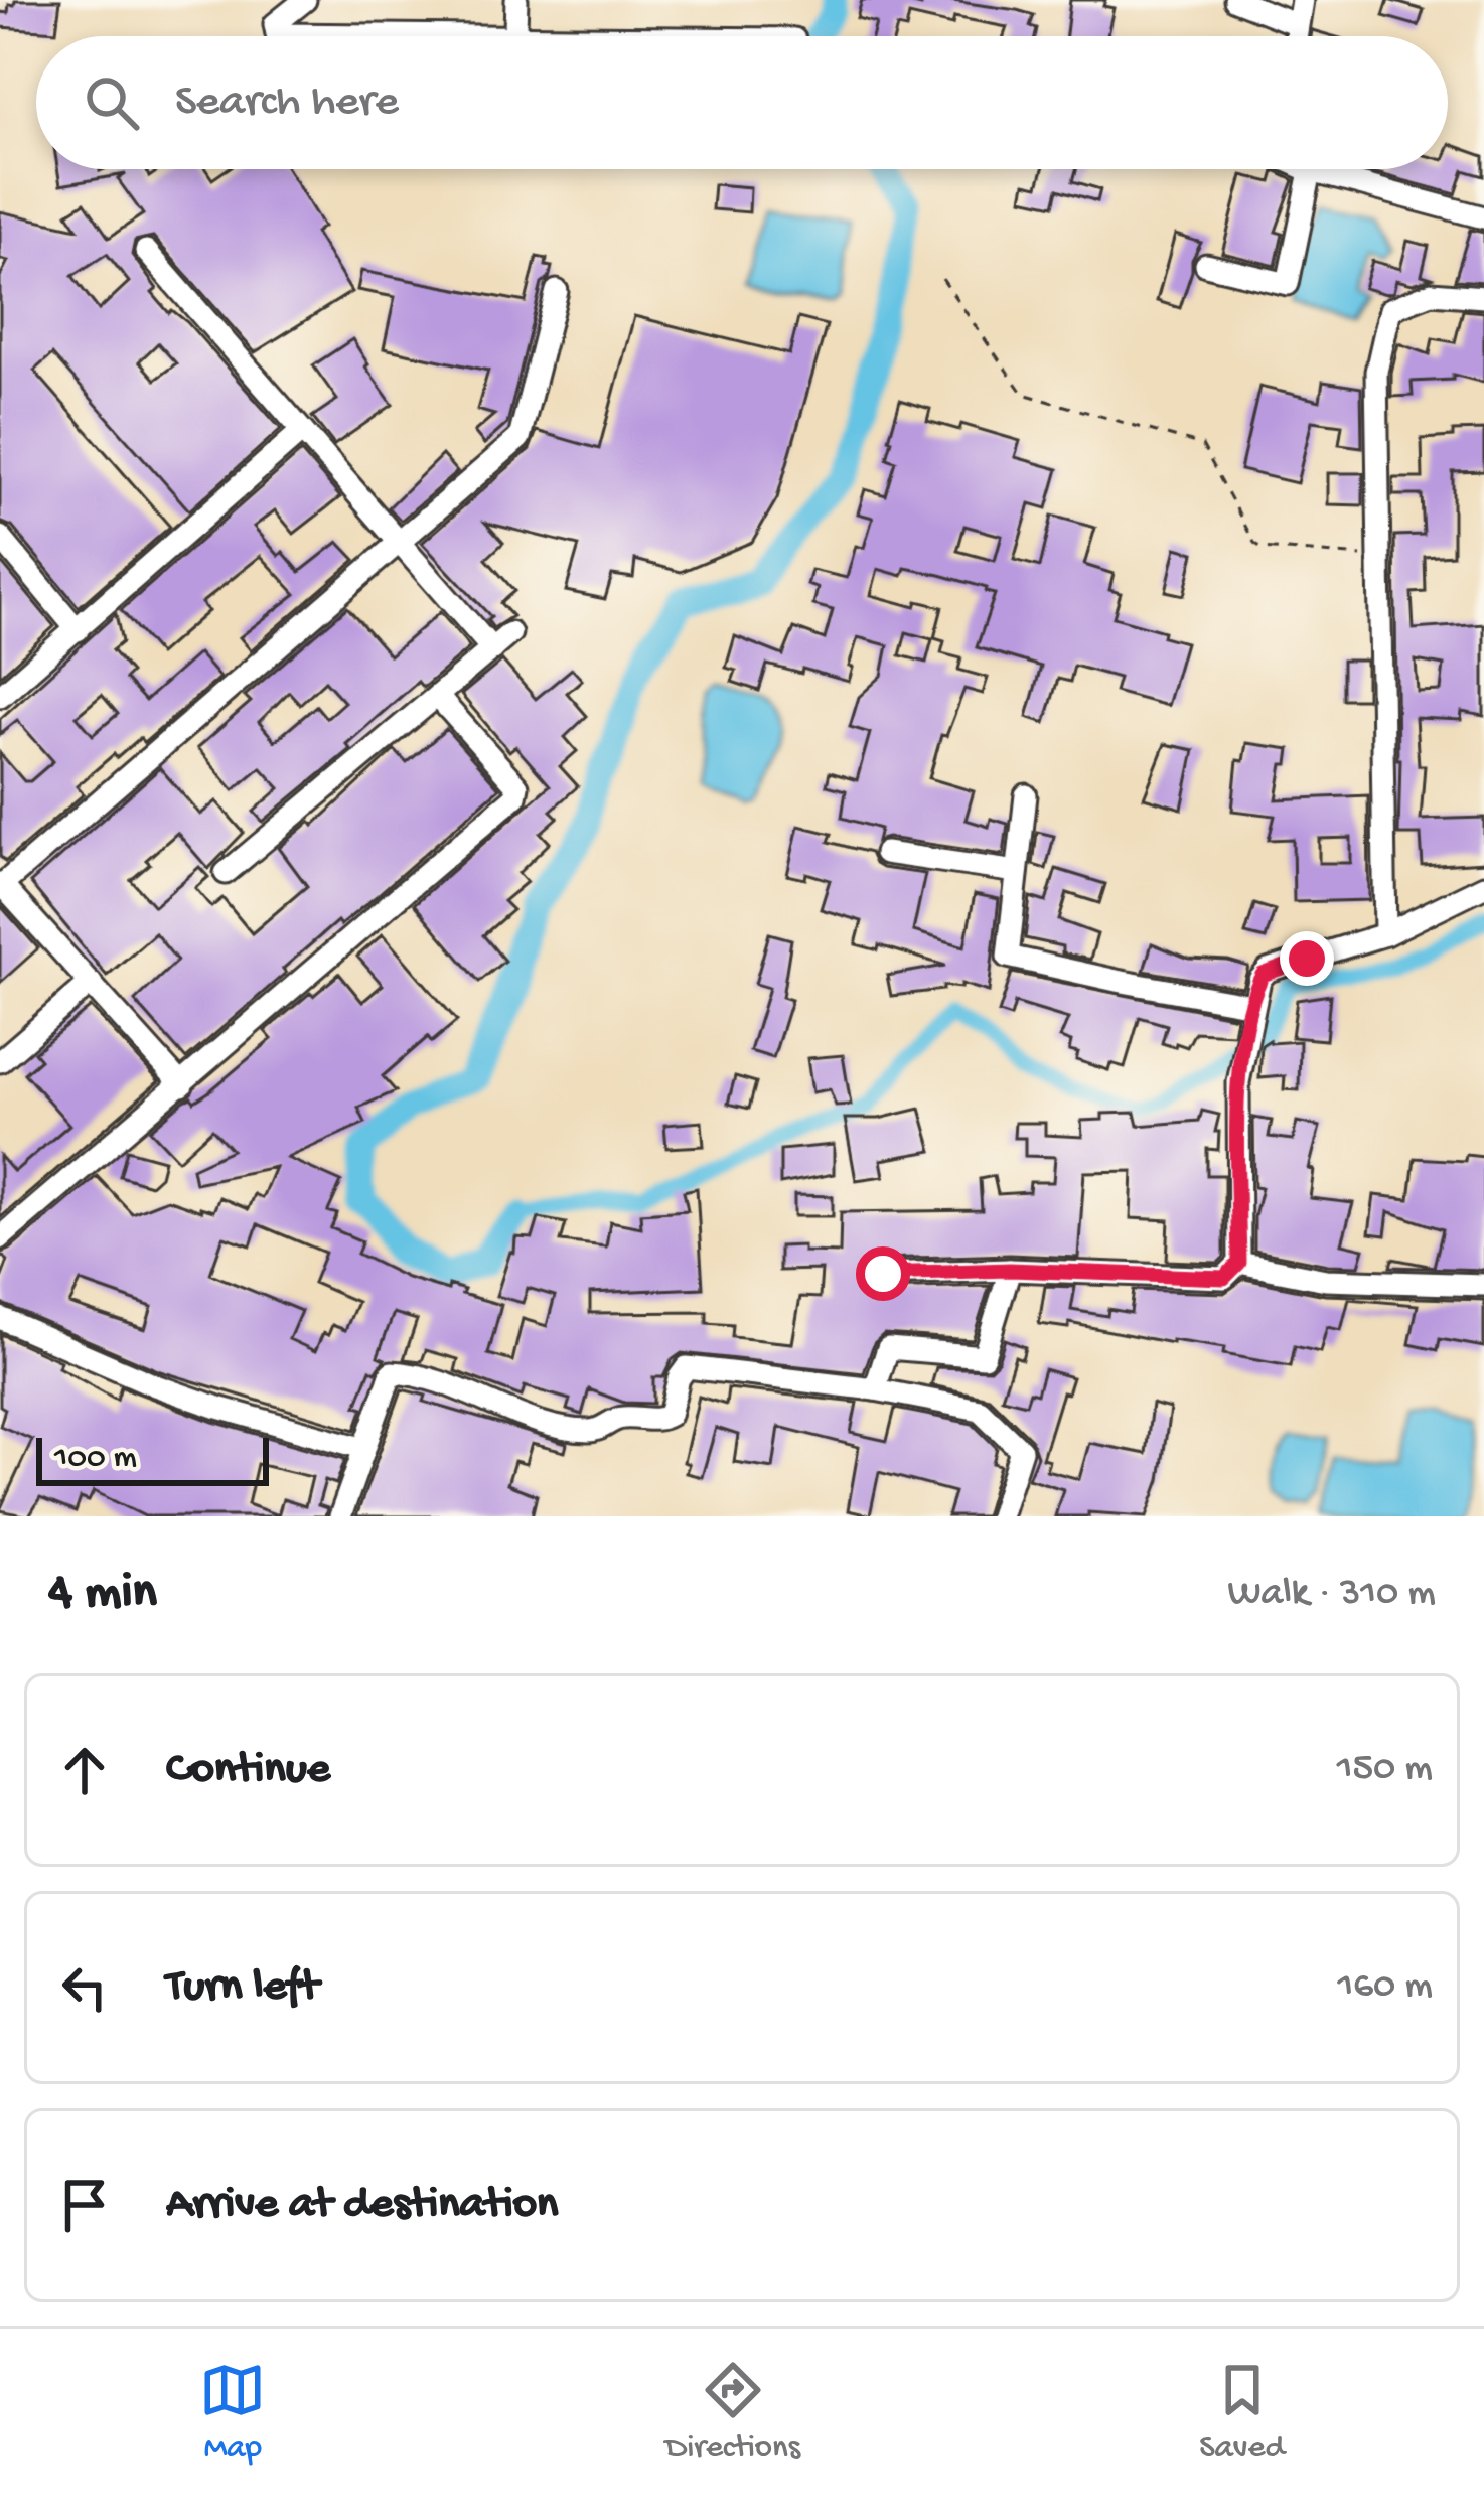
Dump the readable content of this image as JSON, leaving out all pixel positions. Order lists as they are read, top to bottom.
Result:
{
  "scale_bar": "100 m",
  "page": {
    "search": "Search here",
    "scale": "100 m",
    "heading": ["4 min", "Walk · 310 m"],
    "list": [
      ["Continue", "150 m"],
      ["Turn left", "160 m"],
      "Arrive at destination"
    ],
    "nav": ["Map", "Directions", "Saved"]
  }
}
